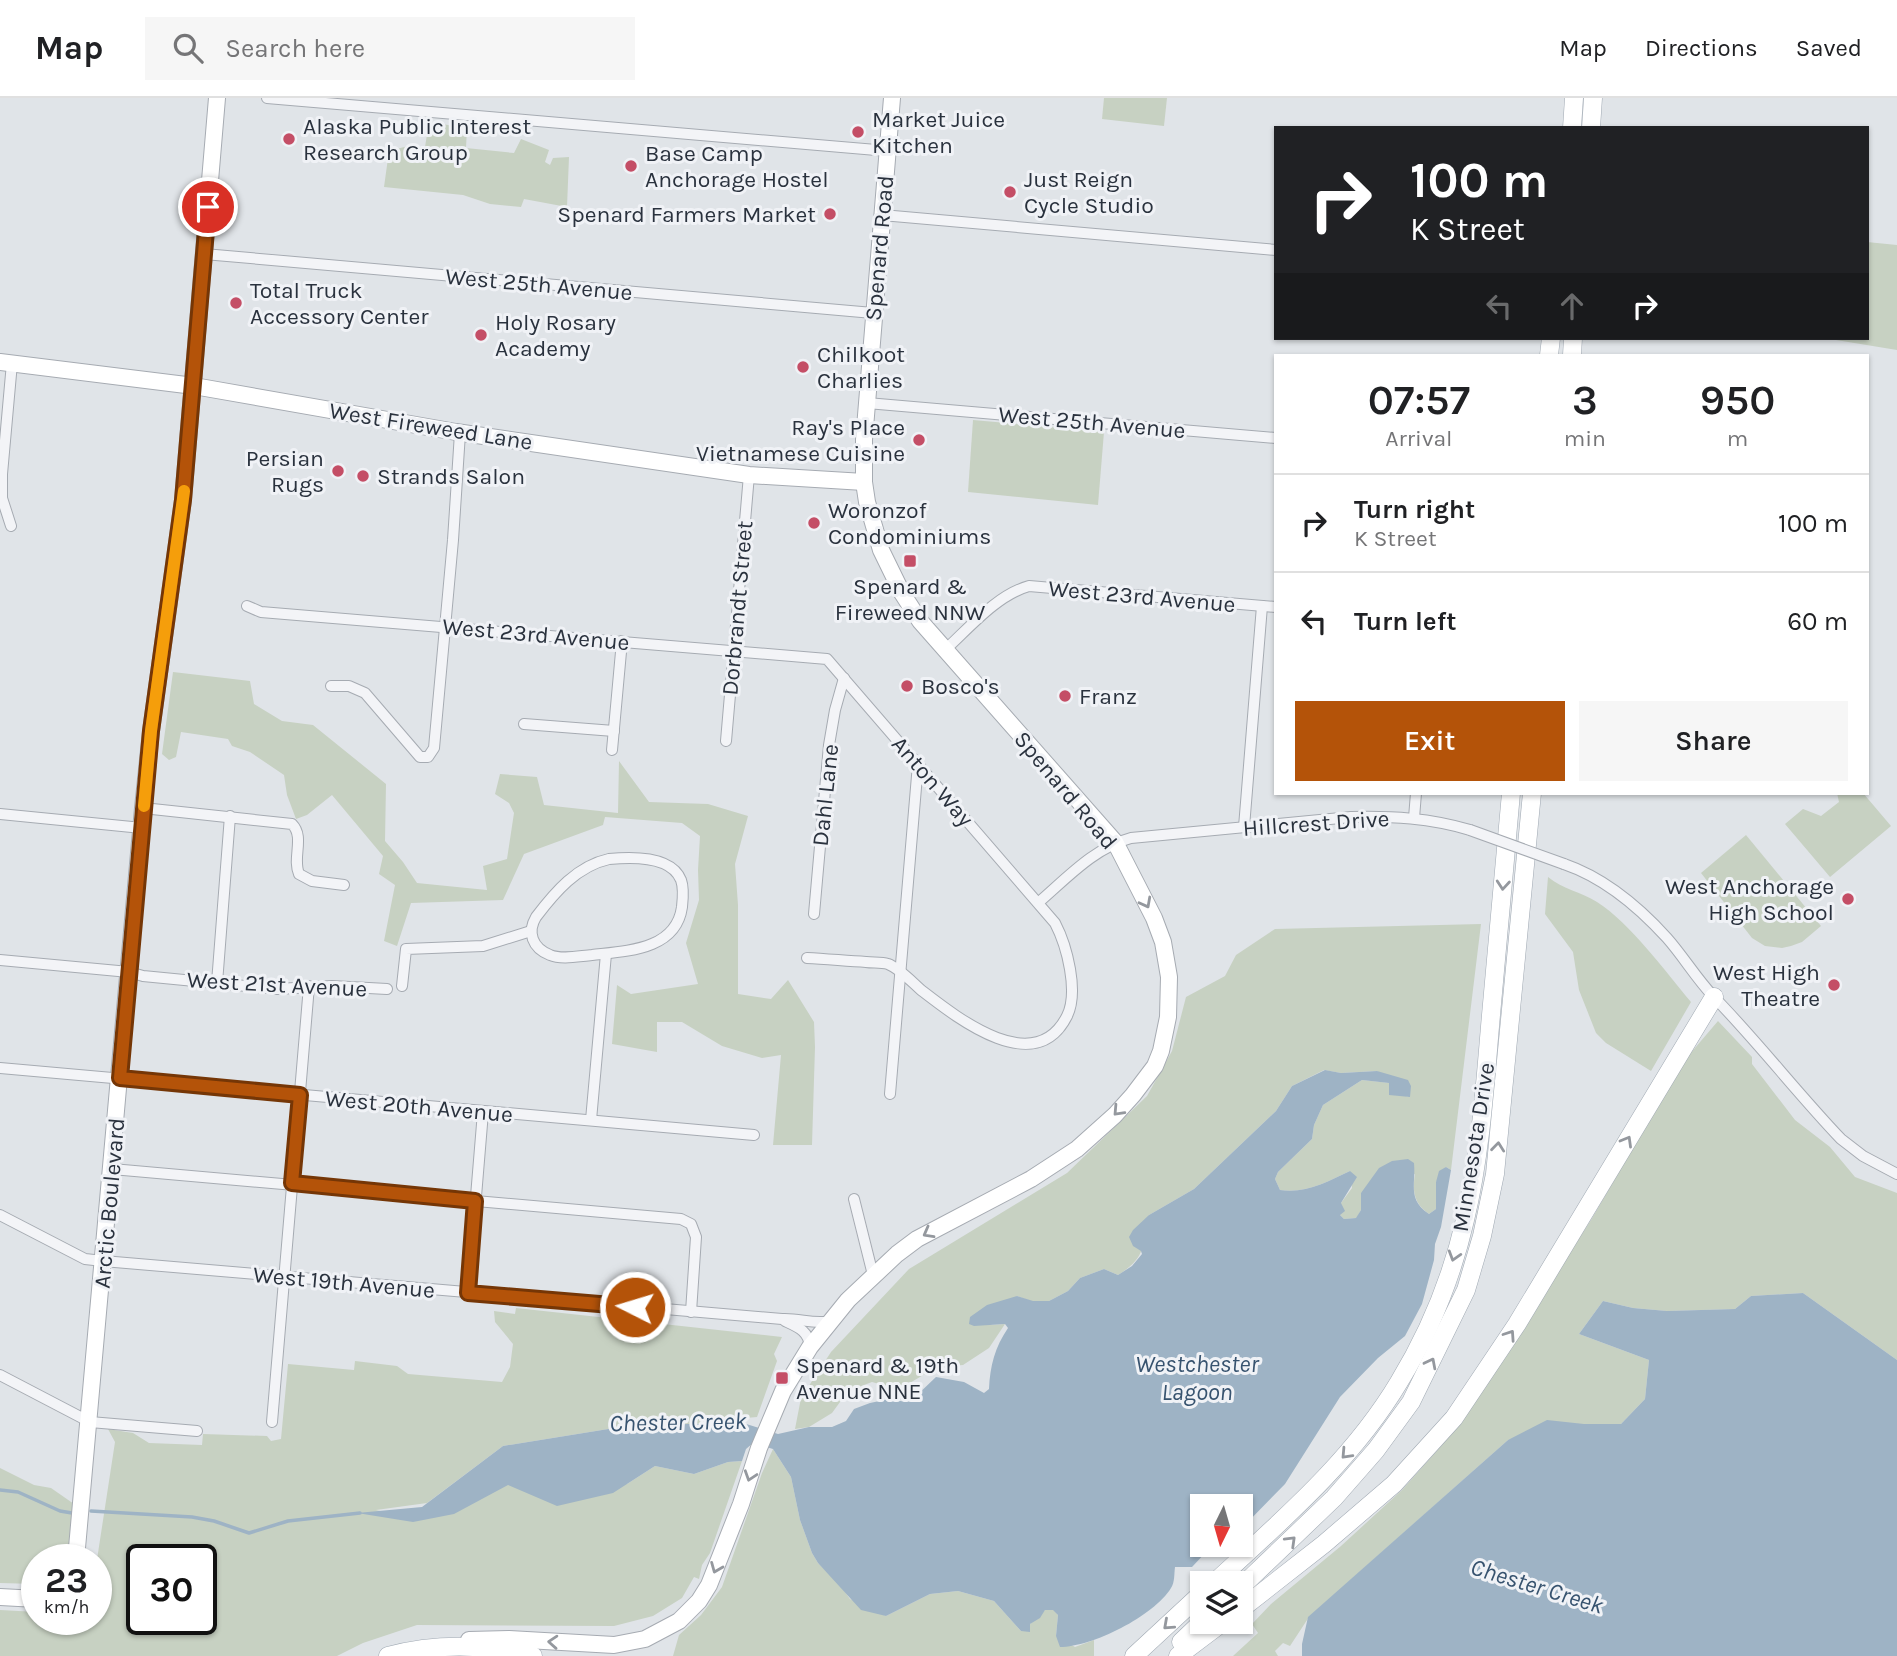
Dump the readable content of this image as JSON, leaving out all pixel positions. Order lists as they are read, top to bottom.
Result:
{
  "streets": {
    "main road": [
      "Spenard Road",
      "West Fireweed Lane",
      "Minnesota Drive",
      "Arctic Boulevard"
    ],
    "street": [
      "West 25th Avenue",
      "West 23rd Avenue",
      "Dorbrandt Street",
      "Anton Way",
      "Dahl Lane",
      "Hillcrest Drive",
      "West 21st Avenue",
      "West 20th Avenue",
      "West 19th Avenue"
    ]
  },
  "crossings": [
    ["Spenard Road", "West 25th Avenue"],
    ["Spenard Road", "West Fireweed Lane"],
    ["Spenard Road", "West 23rd Avenue"],
    ["Spenard Road", "Hillcrest Drive"],
    ["Spenard Road", "West 19th Avenue"],
    ["West 25th Avenue", "Arctic Boulevard"],
    ["West Fireweed Lane", "Dorbrandt Street"],
    ["West Fireweed Lane", "Arctic Boulevard"],
    ["West 23rd Avenue", "Dorbrandt Street"],
    ["West 23rd Avenue", "Anton Way"],
    ["Anton Way", "Dahl Lane"],
    ["Anton Way", "Hillcrest Drive"],
    ["West 21st Avenue", "Arctic Boulevard"],
    ["West 20th Avenue", "Arctic Boulevard"],
    ["Arctic Boulevard", "West 19th Avenue"]
  ],
  "one_way": ["Spenard Road"],
  "water": ["Westchester Lagoon", "Chester Creek"],
  "places": {
    "other": [
      "Market Juice Kitchen",
      "Alaska Public Interest Research Group",
      "Base Camp Anchorage Hostel",
      "Just Reign Cycle Studio",
      "Spenard Farmers Market",
      "Total Truck Accessory Center",
      "Holy Rosary Academy",
      "Chilkoot Charlies",
      "Ray's Place Vietnamese Cuisine",
      "Persian Rugs",
      "Strands Salon",
      "Woronzof Condominiums",
      "Bosco's",
      "Franz",
      "West Anchorage High School",
      "West High Theatre"
    ],
    "transit": ["Spenard & Fireweed NNW", "Spenard & 19th Avenue NNE"]
  },
  "north": "bottom",
  "page": {
    "header": "Map",
    "search": "Search here",
    "nav": ["Map", "Directions", "Saved"],
    "turn": ["100 m", "K Street"],
    "eta": [
      "07:57",
      "Arrival",
      "3",
      "min",
      "950",
      "m"
    ],
    "list": [
      {
        "name": "Turn right",
        "note": "K Street",
        "value": "100 m"
      },
      {
        "name": "Turn left",
        "value": "60 m"
      }
    ],
    "buttons": ["Exit", "Share"],
    "speed": "23 km/h",
    "limit": "30"
  }
}
